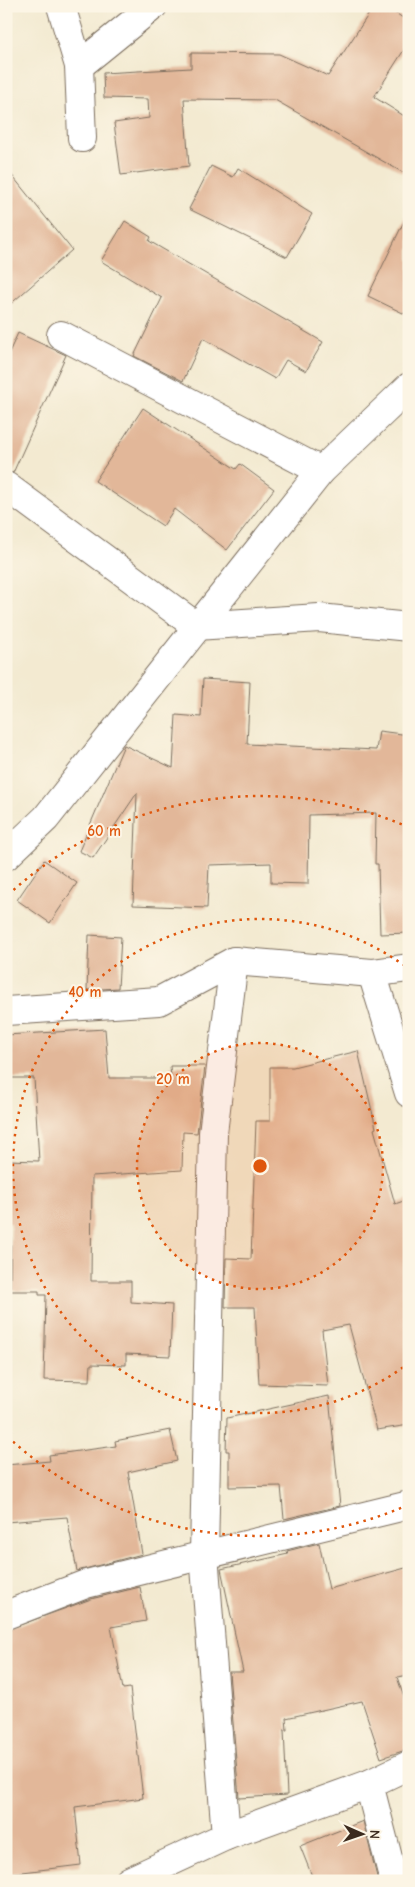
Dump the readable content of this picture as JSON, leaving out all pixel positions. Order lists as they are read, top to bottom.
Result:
{
  "north": "right",
  "rings": ["60 m", "40 m", "20 m"]
}
